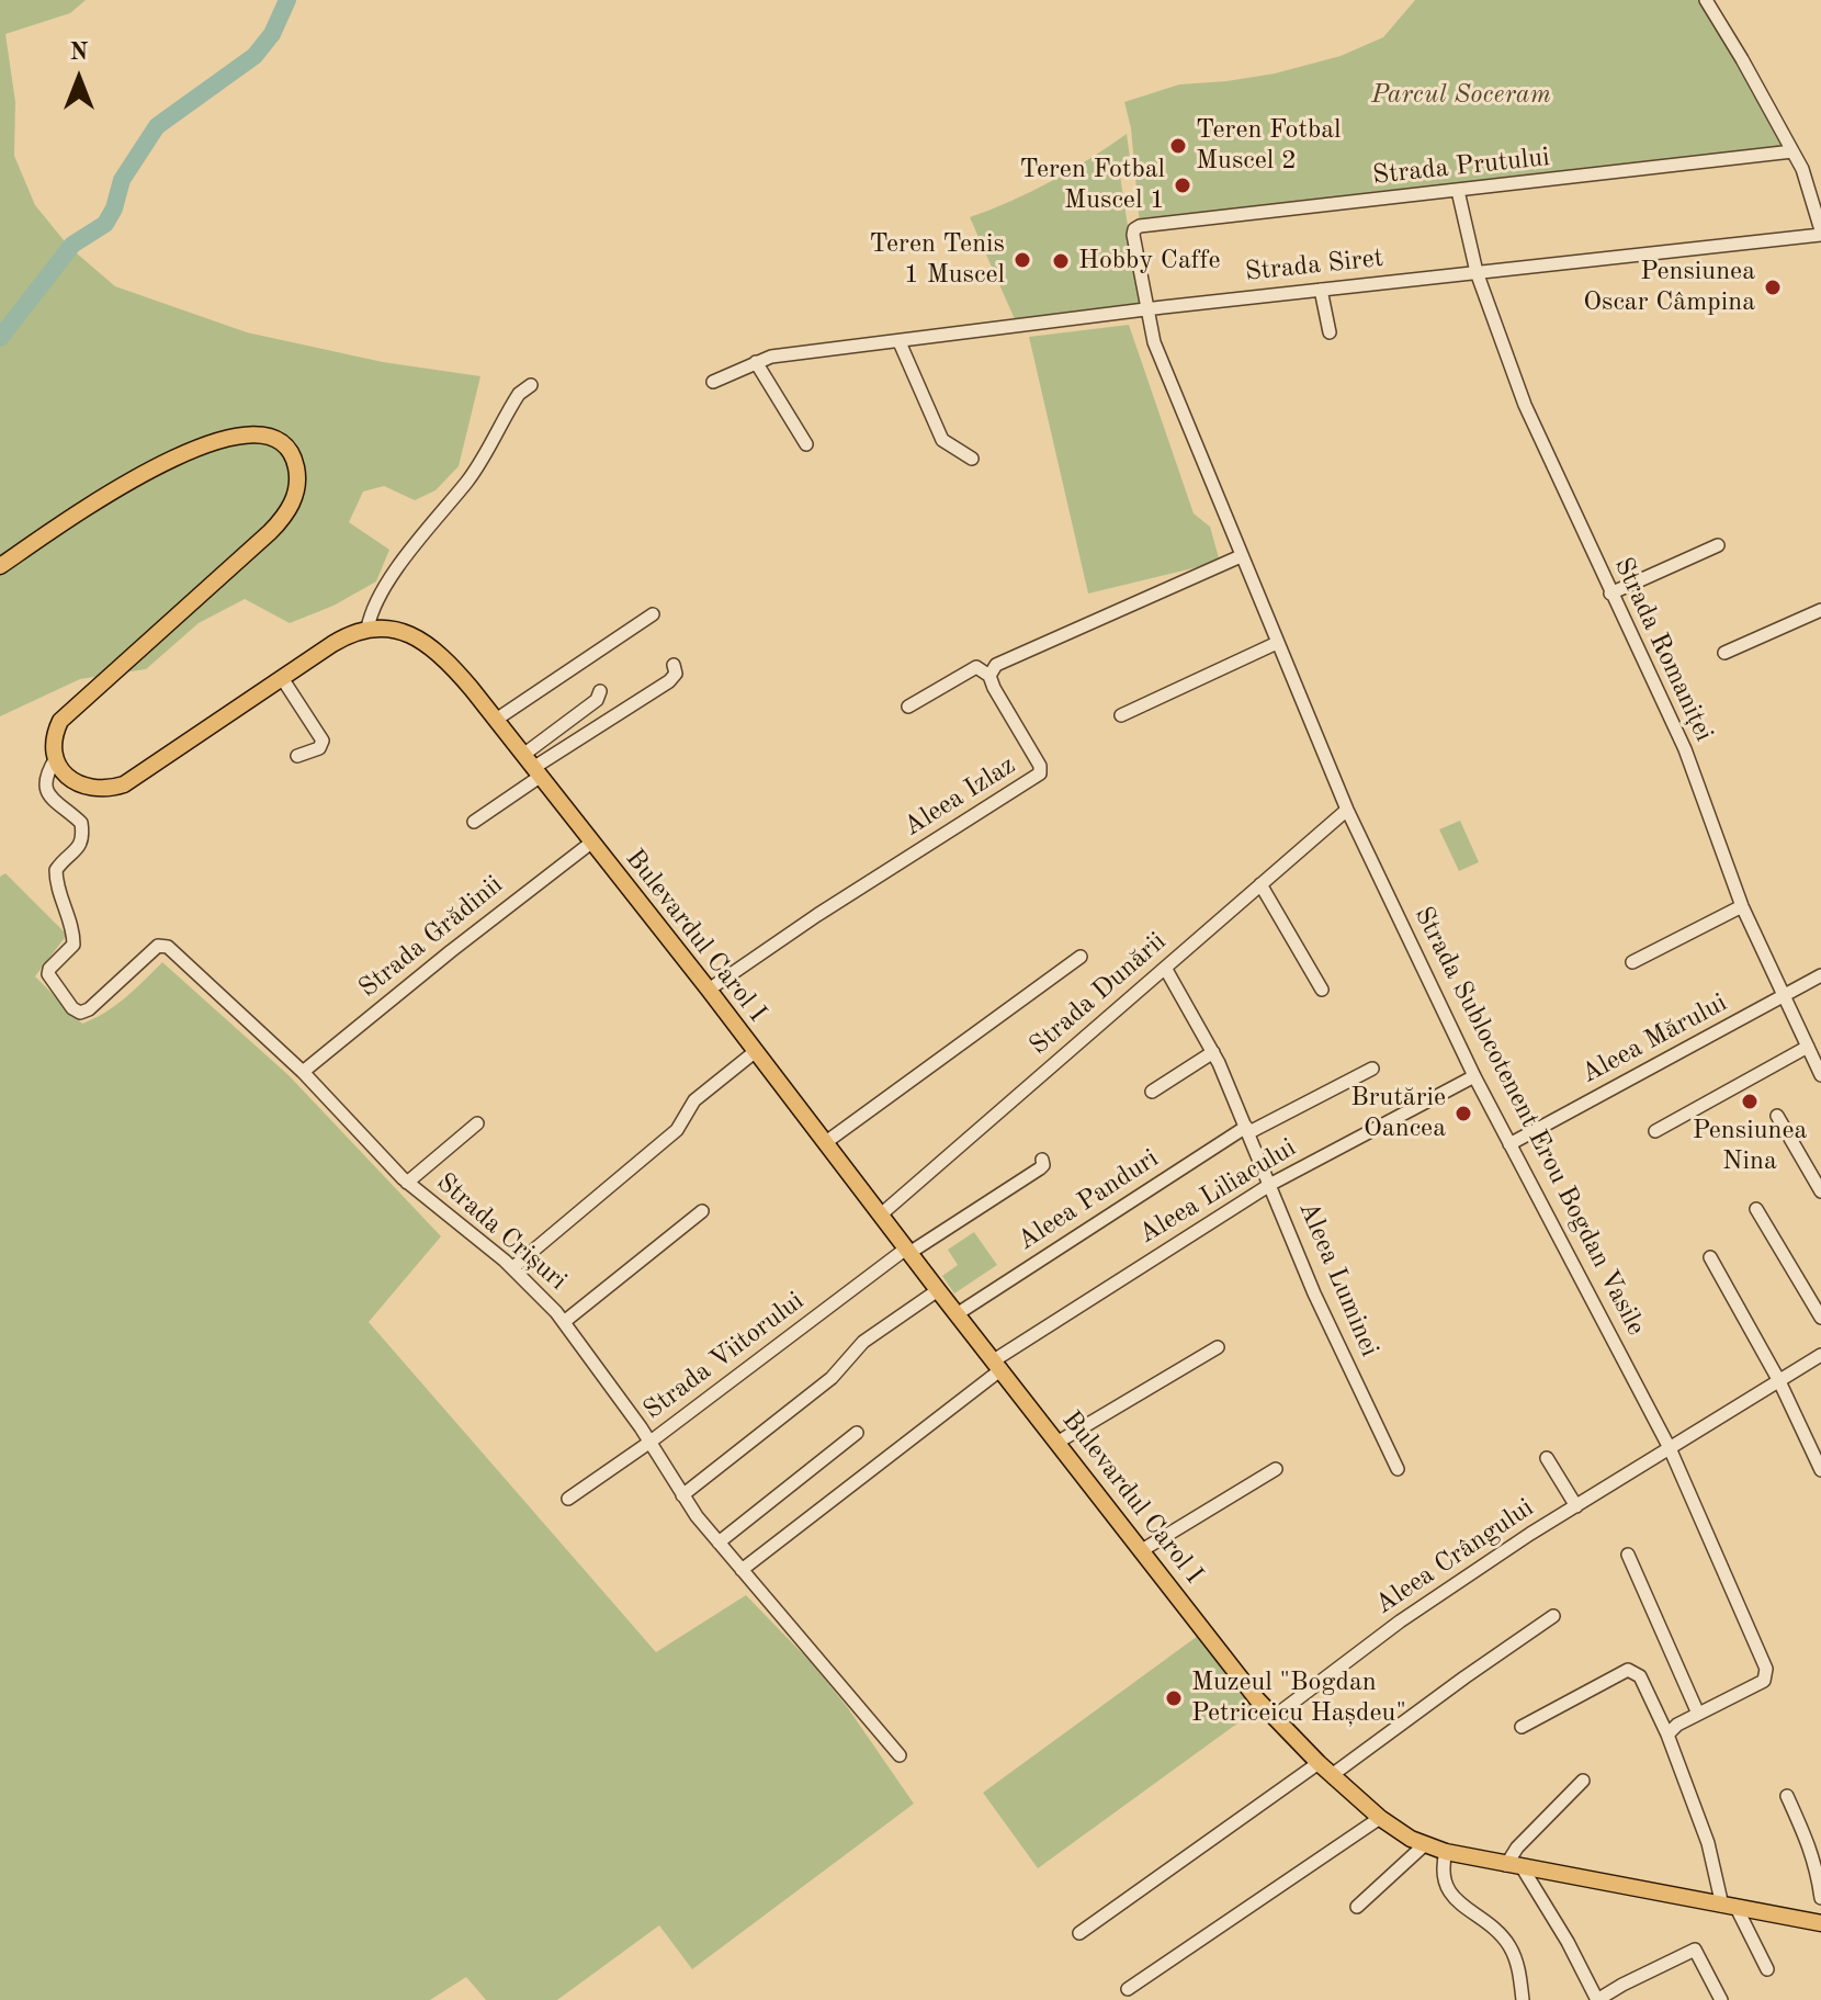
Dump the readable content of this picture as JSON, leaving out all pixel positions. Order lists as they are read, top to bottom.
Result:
{
  "streets": {
    "main road": ["Bulevardul Carol I"],
    "street": [
      "Strada Prutului",
      "Strada Siret",
      "Strada Romaniței",
      "Aleea Izlaz",
      "Strada Grădinii",
      "Strada Dunării",
      "Aleea Mărului",
      "Strada Sublocotenent Erou Bogdan Vasile",
      "Aleea Liliacului",
      "Aleea Panduri",
      "Strada Crișuri",
      "Aleea Luminei",
      "Strada Viitorului",
      "Aleea Crângului"
    ]
  },
  "crossings": [
    ["Strada Prutului", "Strada Siret"],
    ["Strada Prutului", "Strada Romaniței"],
    ["Strada Prutului", "Strada Sublocotenent Erou Bogdan Vasile"],
    ["Strada Siret", "Strada Romaniței"],
    ["Strada Siret", "Strada Sublocotenent Erou Bogdan Vasile"],
    ["Strada Romaniței", "Aleea Mărului"],
    ["Aleea Izlaz", "Bulevardul Carol I"],
    ["Bulevardul Carol I", "Strada Grădinii"],
    ["Bulevardul Carol I", "Strada Dunării"],
    ["Bulevardul Carol I", "Aleea Liliacului"],
    ["Bulevardul Carol I", "Aleea Panduri"],
    ["Bulevardul Carol I", "Strada Viitorului"],
    ["Bulevardul Carol I", "Aleea Crângului"],
    ["Strada Grădinii", "Strada Crișuri"],
    ["Strada Dunării", "Strada Sublocotenent Erou Bogdan Vasile"],
    ["Strada Dunării", "Aleea Luminei"],
    ["Aleea Mărului", "Strada Sublocotenent Erou Bogdan Vasile"],
    ["Strada Sublocotenent Erou Bogdan Vasile", "Aleea Liliacului"],
    ["Strada Sublocotenent Erou Bogdan Vasile", "Aleea Crângului"],
    ["Aleea Liliacului", "Strada Crișuri"],
    ["Aleea Liliacului", "Aleea Luminei"],
    ["Aleea Panduri", "Aleea Luminei"],
    ["Strada Crișuri", "Strada Viitorului"]
  ],
  "parks": ["Parcul Soceram"],
  "places": [
    "Teren Fotbal Muscel 2",
    "Teren Fotbal Muscel 1",
    "Teren Tenis 1 Muscel",
    "Hobby Caffe",
    "Pensiunea Oscar Câmpina",
    "Pensiunea Nina",
    "Brutărie Oancea",
    "Muzeul \"Bogdan Petriceicu Hașdeu\""
  ],
  "north": "top"
}
